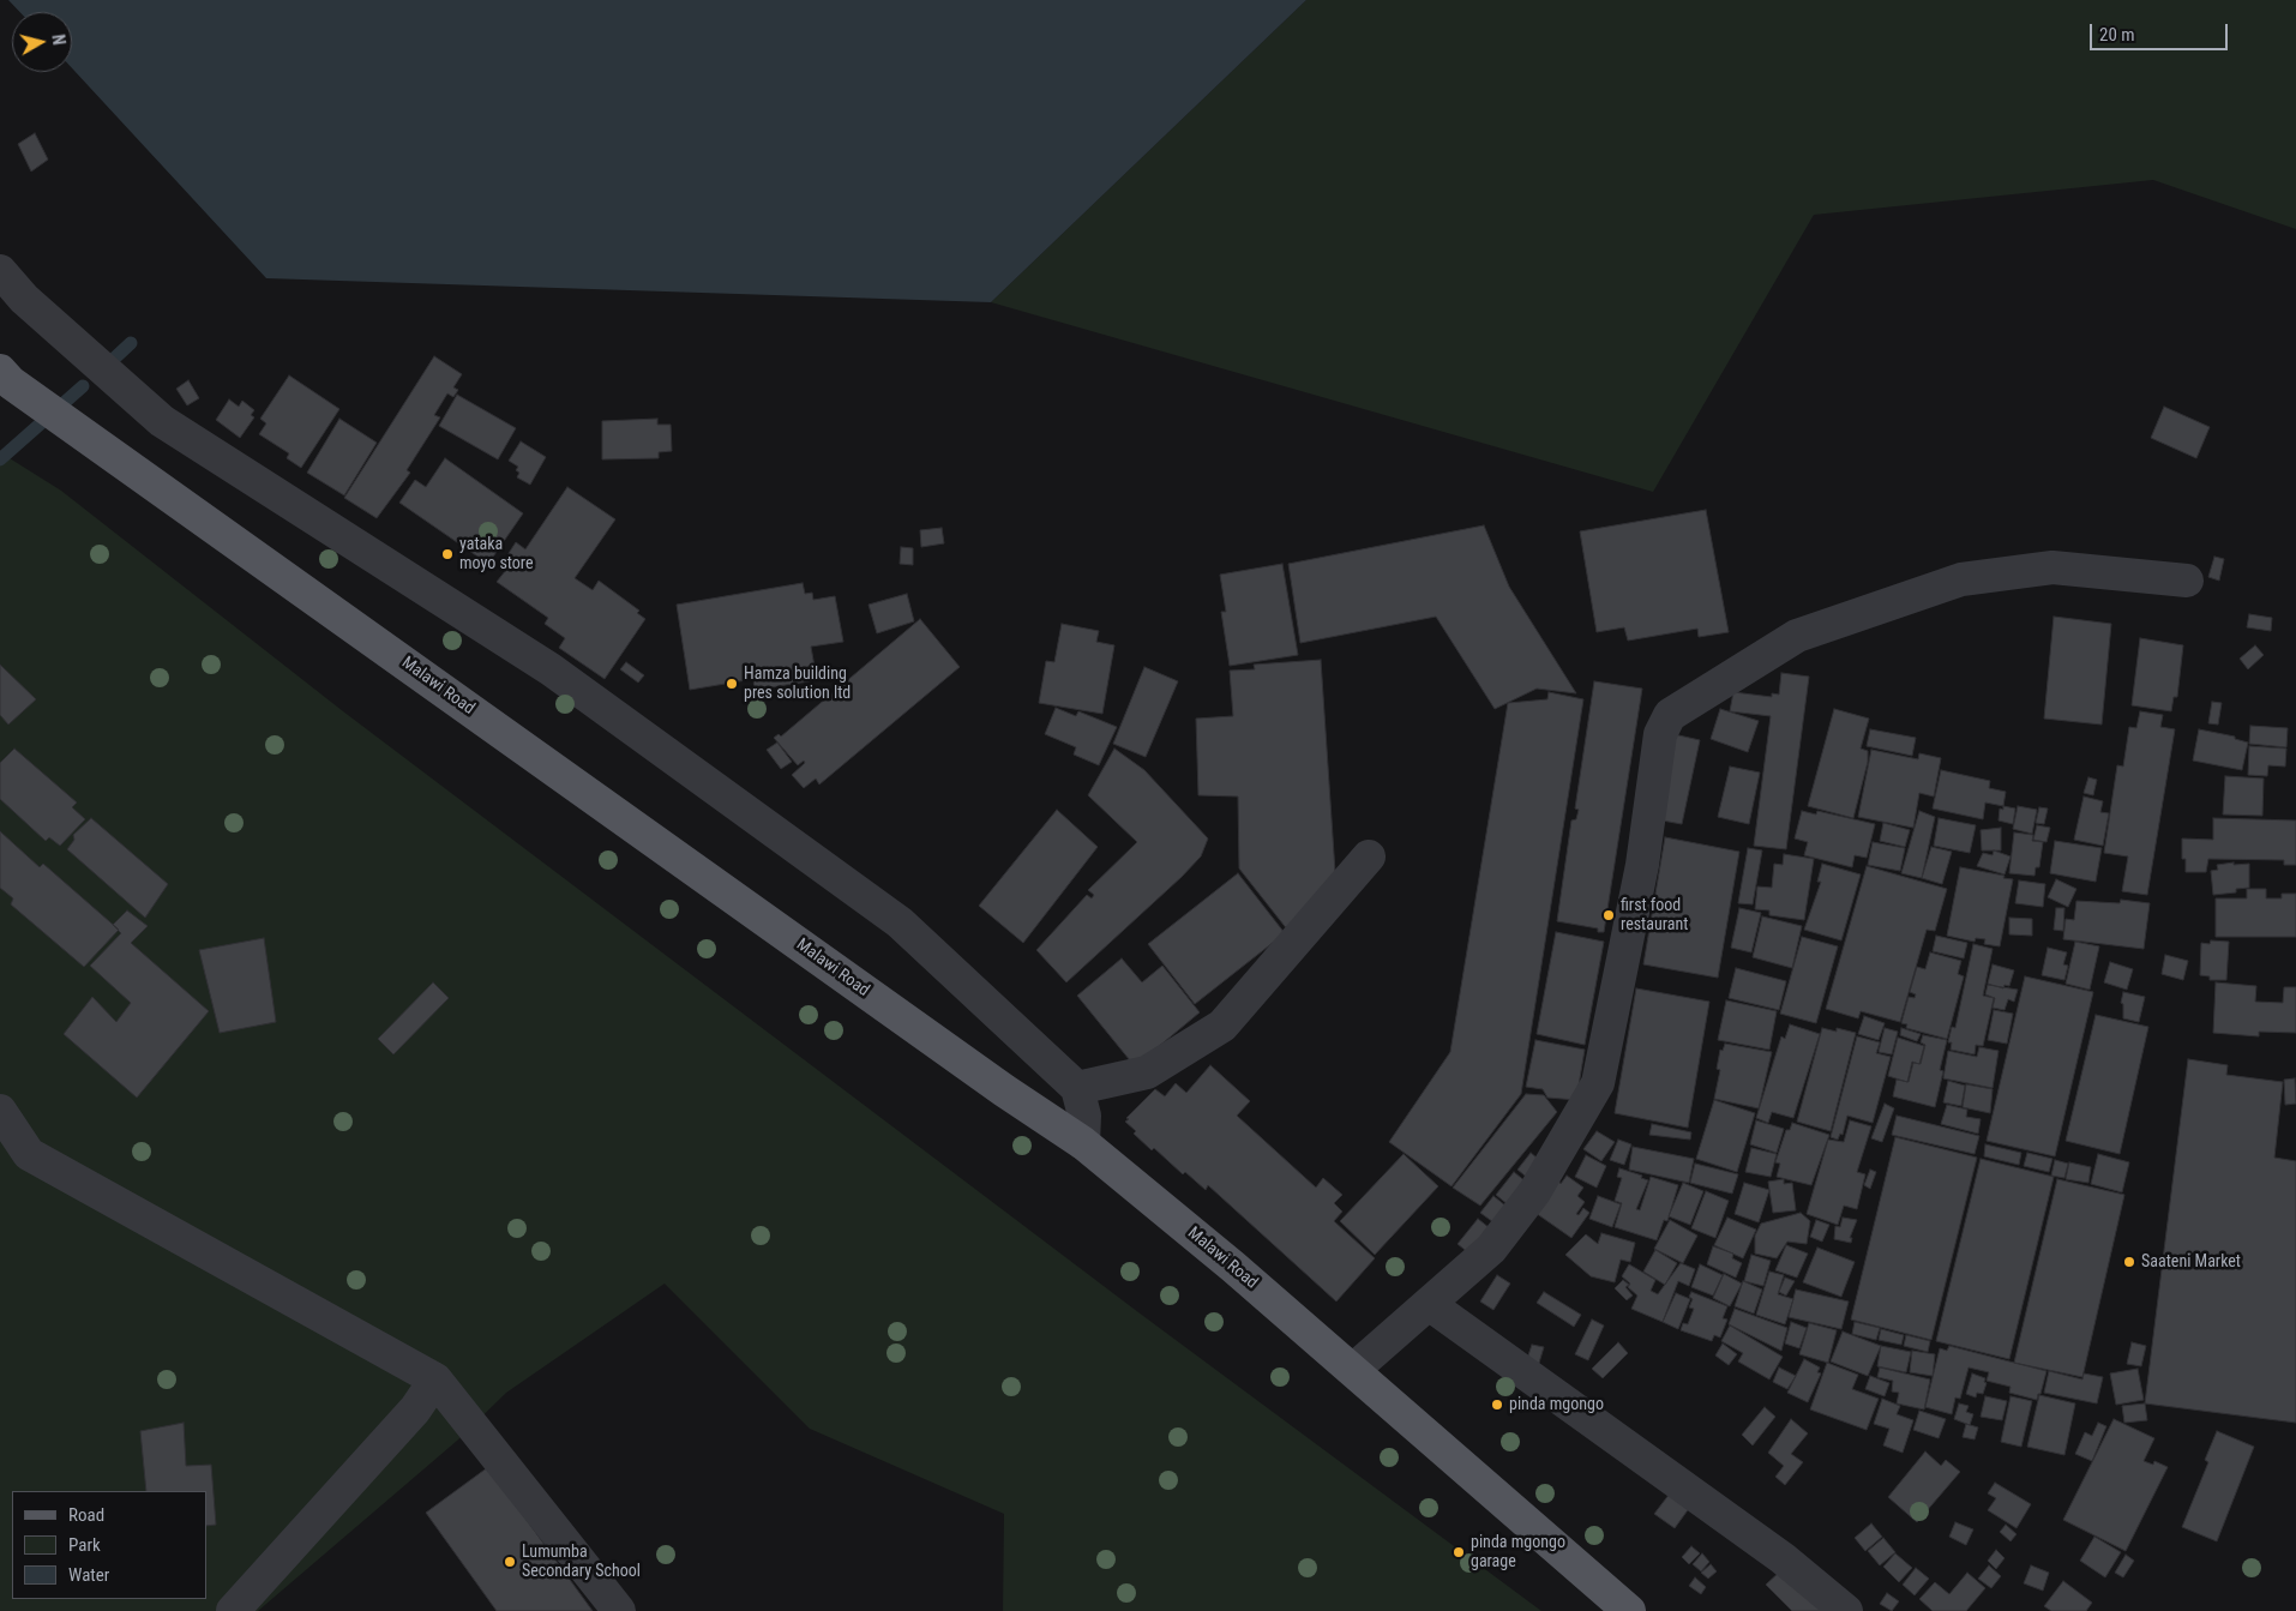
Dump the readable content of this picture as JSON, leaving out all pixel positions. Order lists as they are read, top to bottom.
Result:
{
  "streets": {
    "main road": ["Malawi Road"]
  },
  "places": [
    "yataka moyo store",
    "Hamza building pres solution ltd",
    "first food restaurant",
    "Saateni Market",
    "pinda mgongo",
    "pinda mgongo garage",
    "Lumumba Secondary School"
  ],
  "legend": ["Road", "Park", "Water"],
  "scale_bar": "20 m",
  "north": "right"
}
